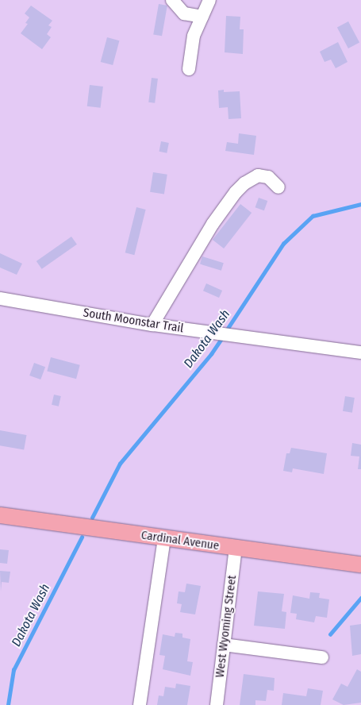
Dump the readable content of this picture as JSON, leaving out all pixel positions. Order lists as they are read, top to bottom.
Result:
{
  "streets": {
    "main road": ["Cardinal Avenue"],
    "street": ["South Moonstar Trail", "West Wyoming Street"]
  },
  "crossings": [
    ["Cardinal Avenue", "West Wyoming Street"]
  ],
  "water": ["Dakota Wash"]
}
